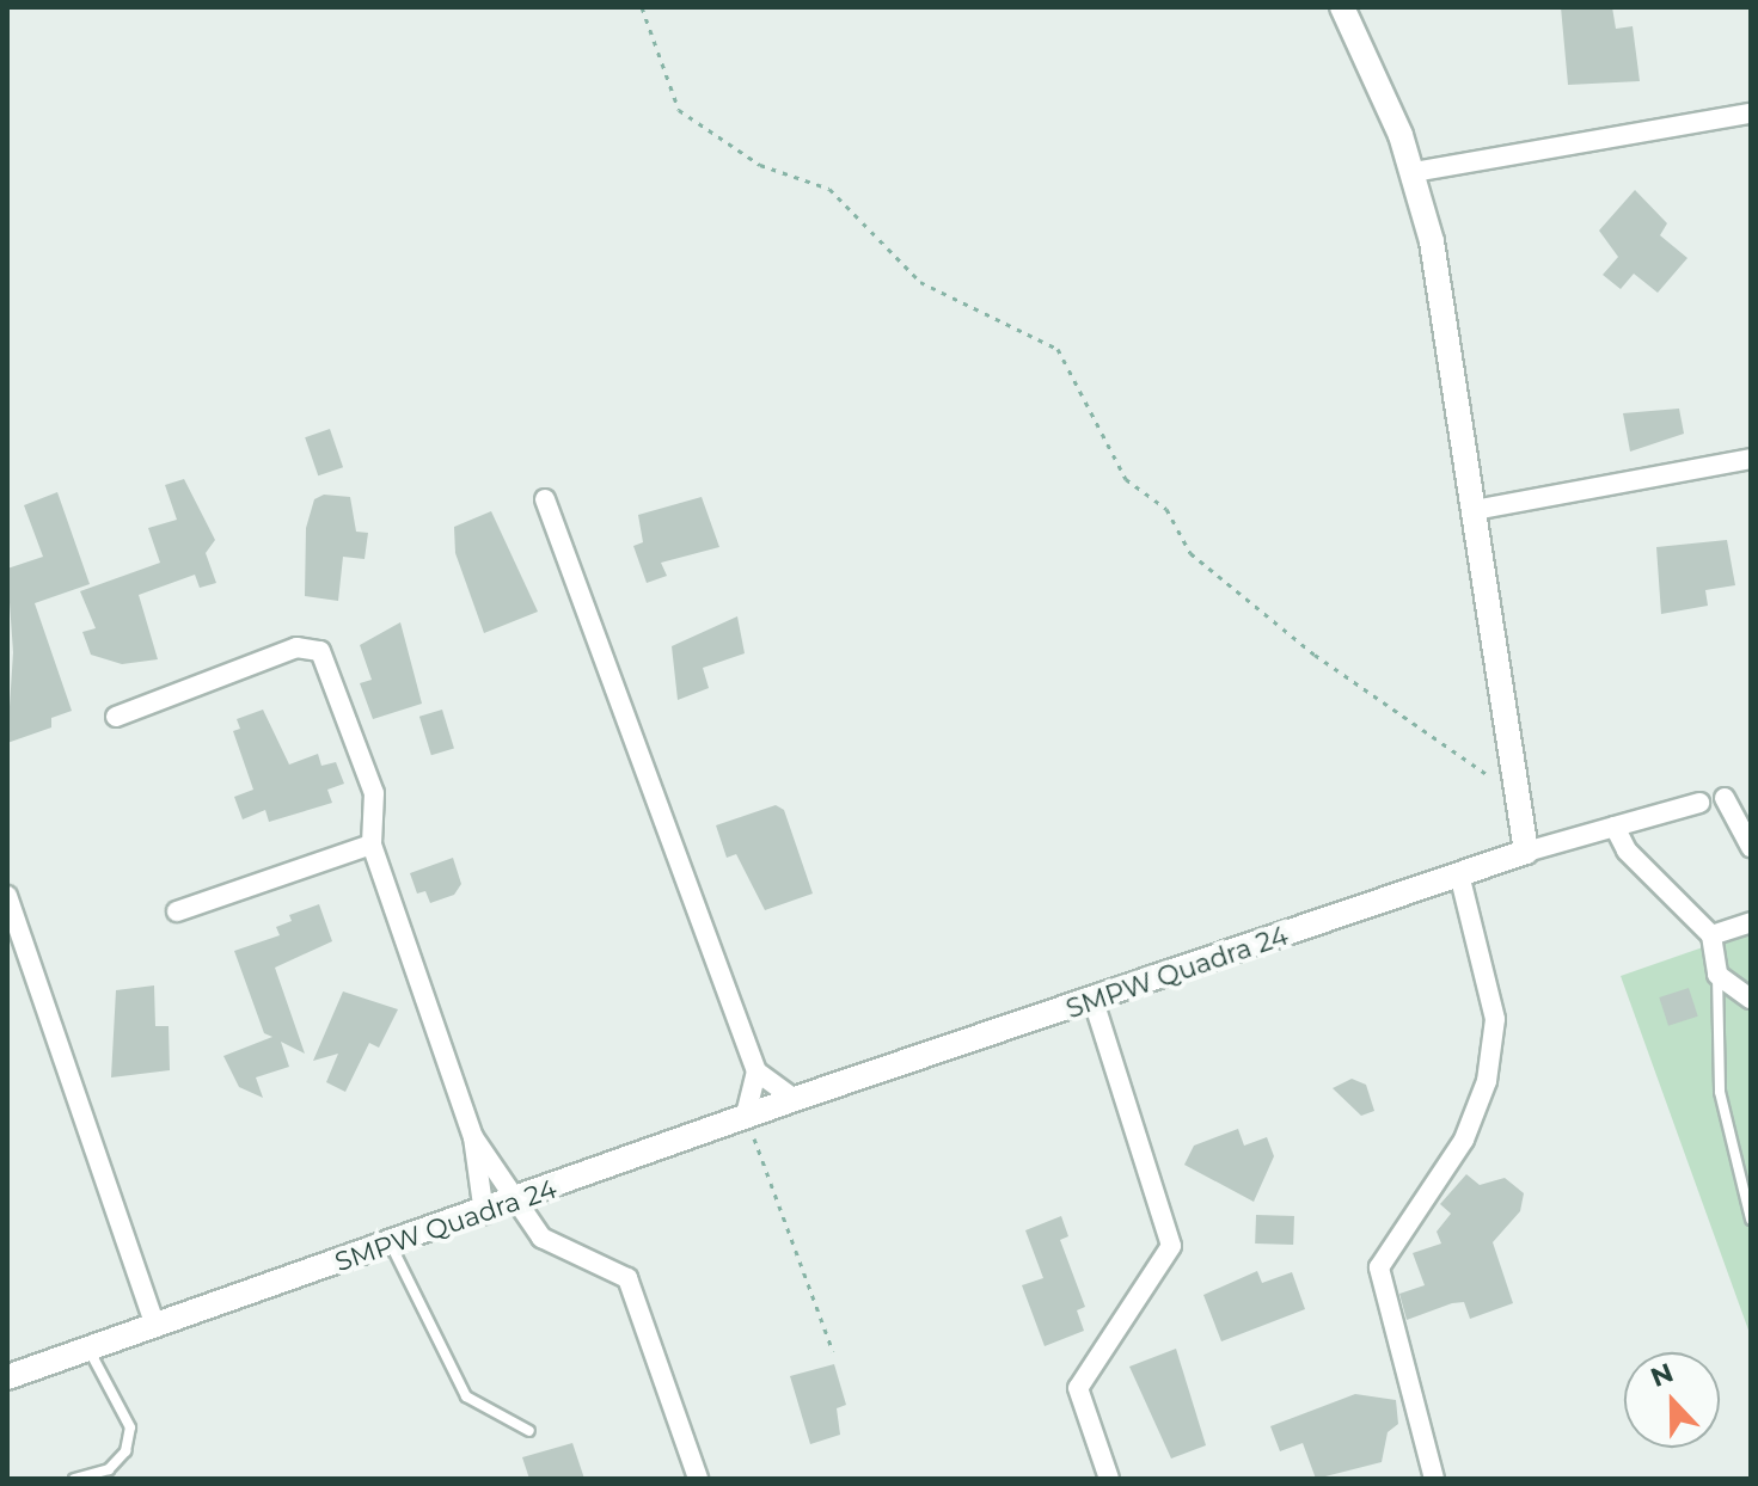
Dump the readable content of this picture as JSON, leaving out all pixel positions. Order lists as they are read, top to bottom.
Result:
{
  "streets": {
    "street": ["SMPW Quadra 24"]
  },
  "north": "top"
}
